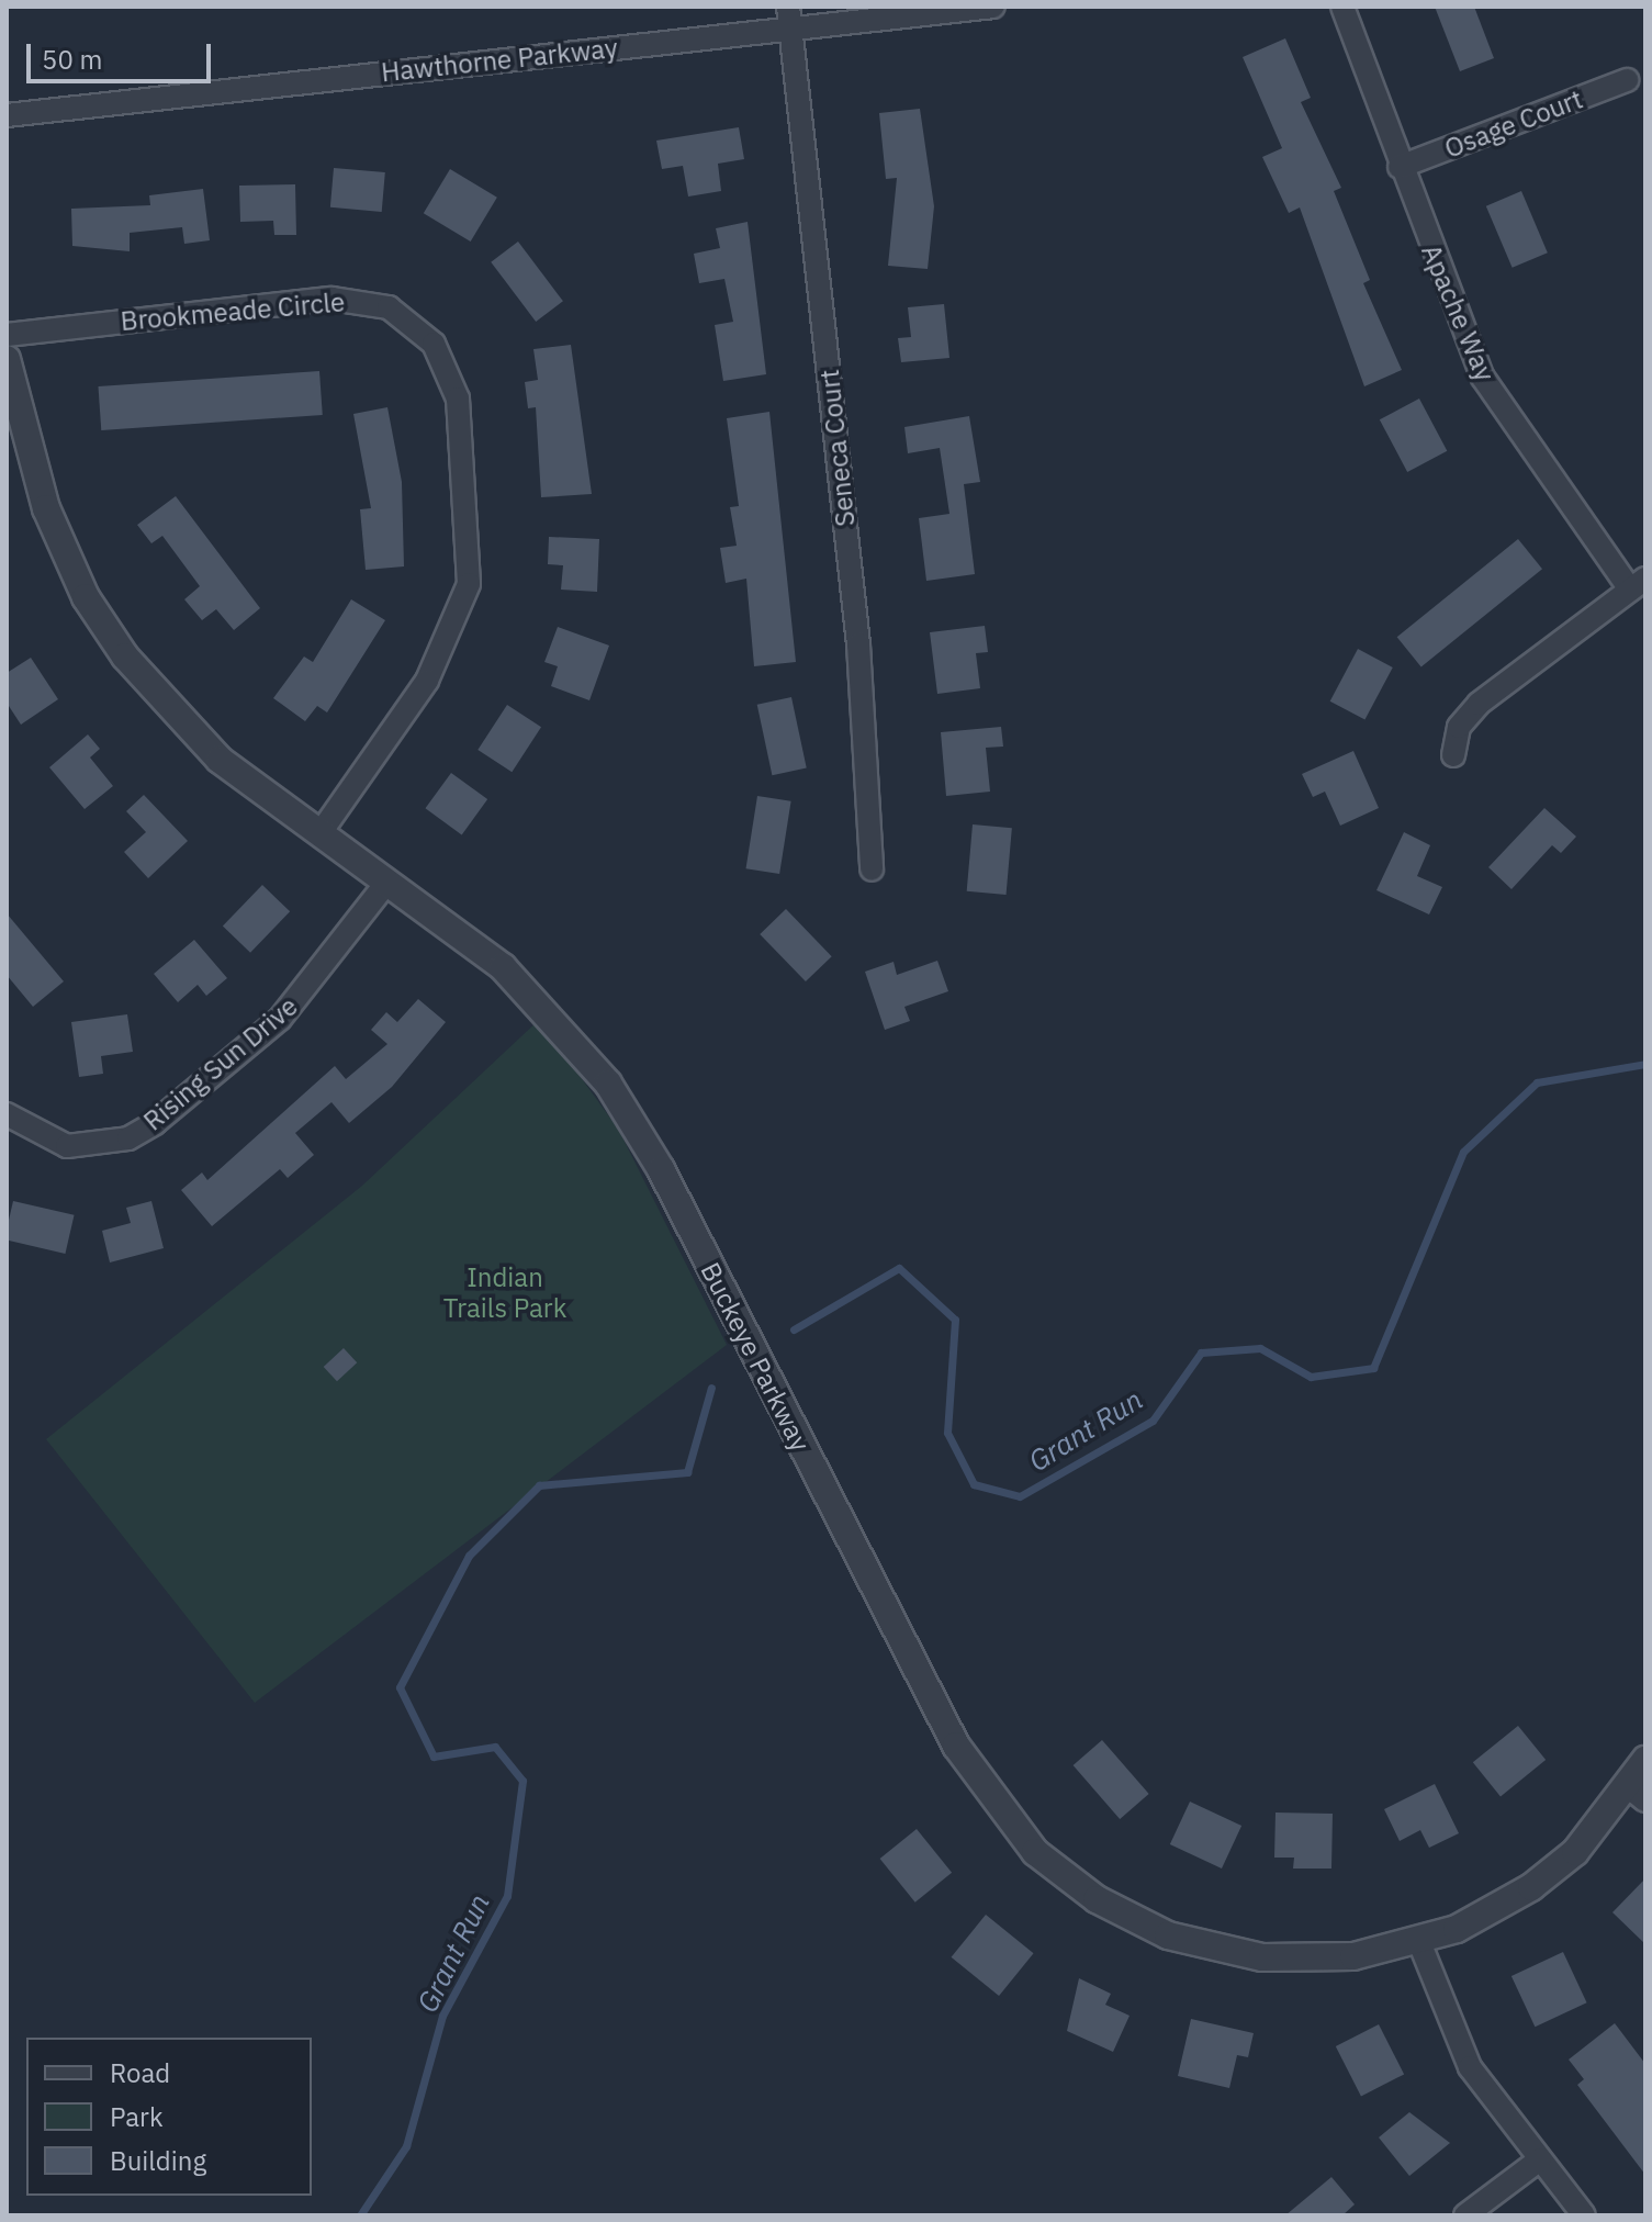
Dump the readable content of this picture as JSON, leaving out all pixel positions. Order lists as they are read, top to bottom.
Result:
{
  "streets": {
    "street": [
      "Hawthorne Parkway",
      "Osage Court",
      "Brookmeade Circle",
      "Apache Way",
      "Seneca Court",
      "Rising Sun Drive",
      "Buckeye Parkway"
    ]
  },
  "crossings": [
    ["Hawthorne Parkway", "Seneca Court"],
    ["Osage Court", "Apache Way"],
    ["Brookmeade Circle", "Buckeye Parkway"],
    ["Rising Sun Drive", "Buckeye Parkway"]
  ],
  "water": ["Grant Run"],
  "parks": ["Indian Trails Park"],
  "legend": ["Road", "Park", "Building"],
  "scale_bar": "50 m"
}
